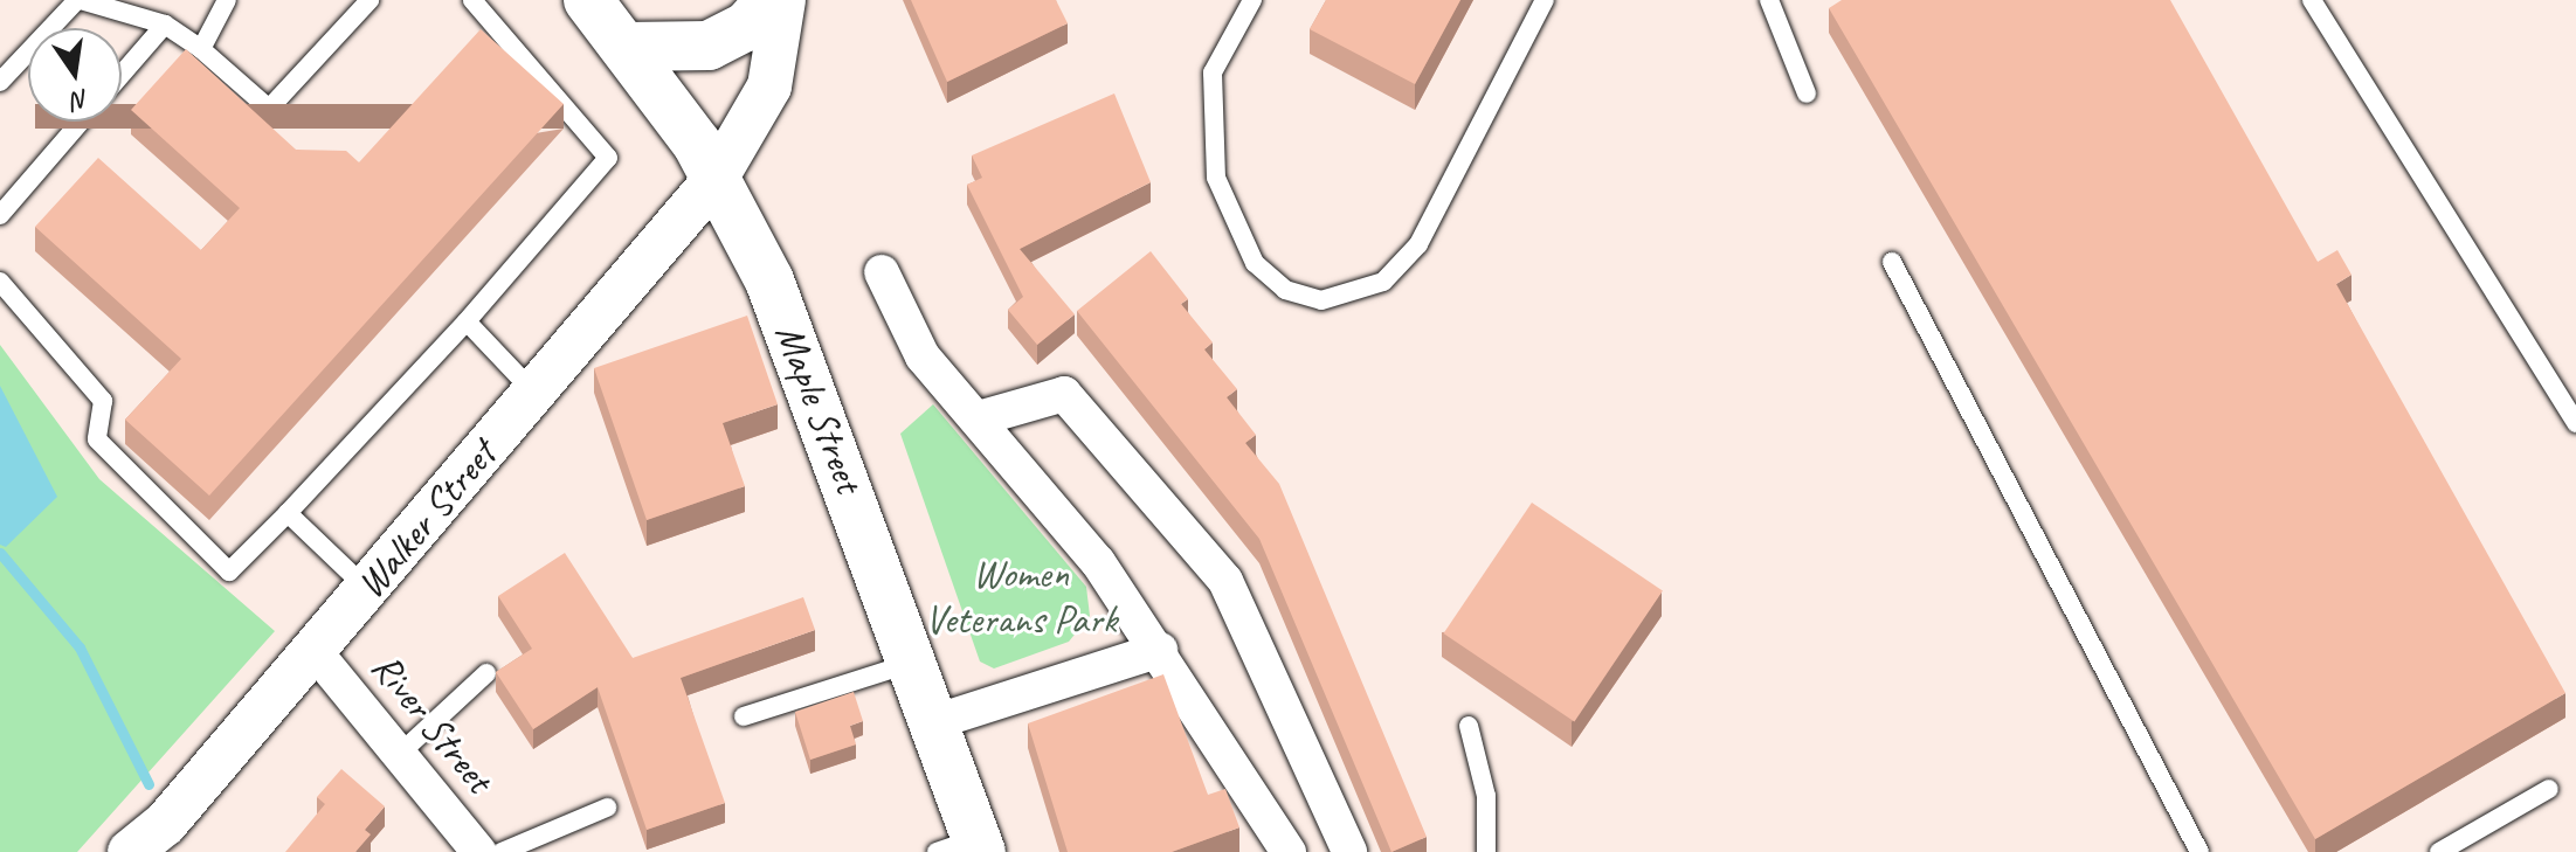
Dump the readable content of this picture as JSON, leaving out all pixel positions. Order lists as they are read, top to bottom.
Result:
{
  "streets": {
    "main road": ["Maple Street"],
    "street": ["Walker Street", "River Street"]
  },
  "crossings": [
    ["Maple Street", "Walker Street"],
    ["Walker Street", "River Street"]
  ],
  "parks": ["Women Veterans Park"],
  "north": "bottom"
}
